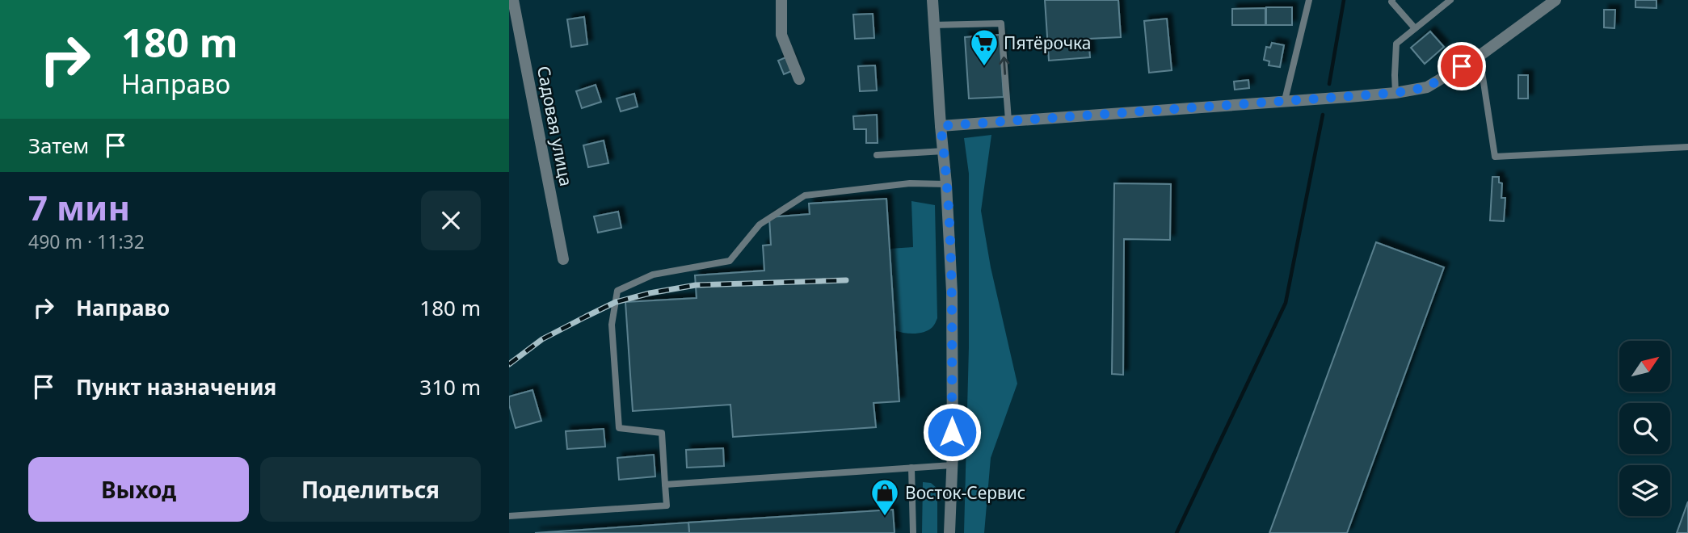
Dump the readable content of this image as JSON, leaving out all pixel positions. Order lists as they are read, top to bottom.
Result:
{
  "streets": {
    "street": ["Садовая улица"]
  },
  "places": {
    "supermarket": ["Пятёрочка"],
    "shop": ["Восток-Сервис"]
  },
  "north": "top right",
  "page": {
    "turn": ["180 m", "Направо"],
    "then": "Затем",
    "heading": ["7 мин", "490 m · 11:32"],
    "list": [
      {
        "name": "Направо",
        "value": "180 m"
      },
      {
        "name": "Пункт назначения",
        "value": "310 m"
      }
    ],
    "buttons": ["Выход", "Поделиться"]
  }
}
